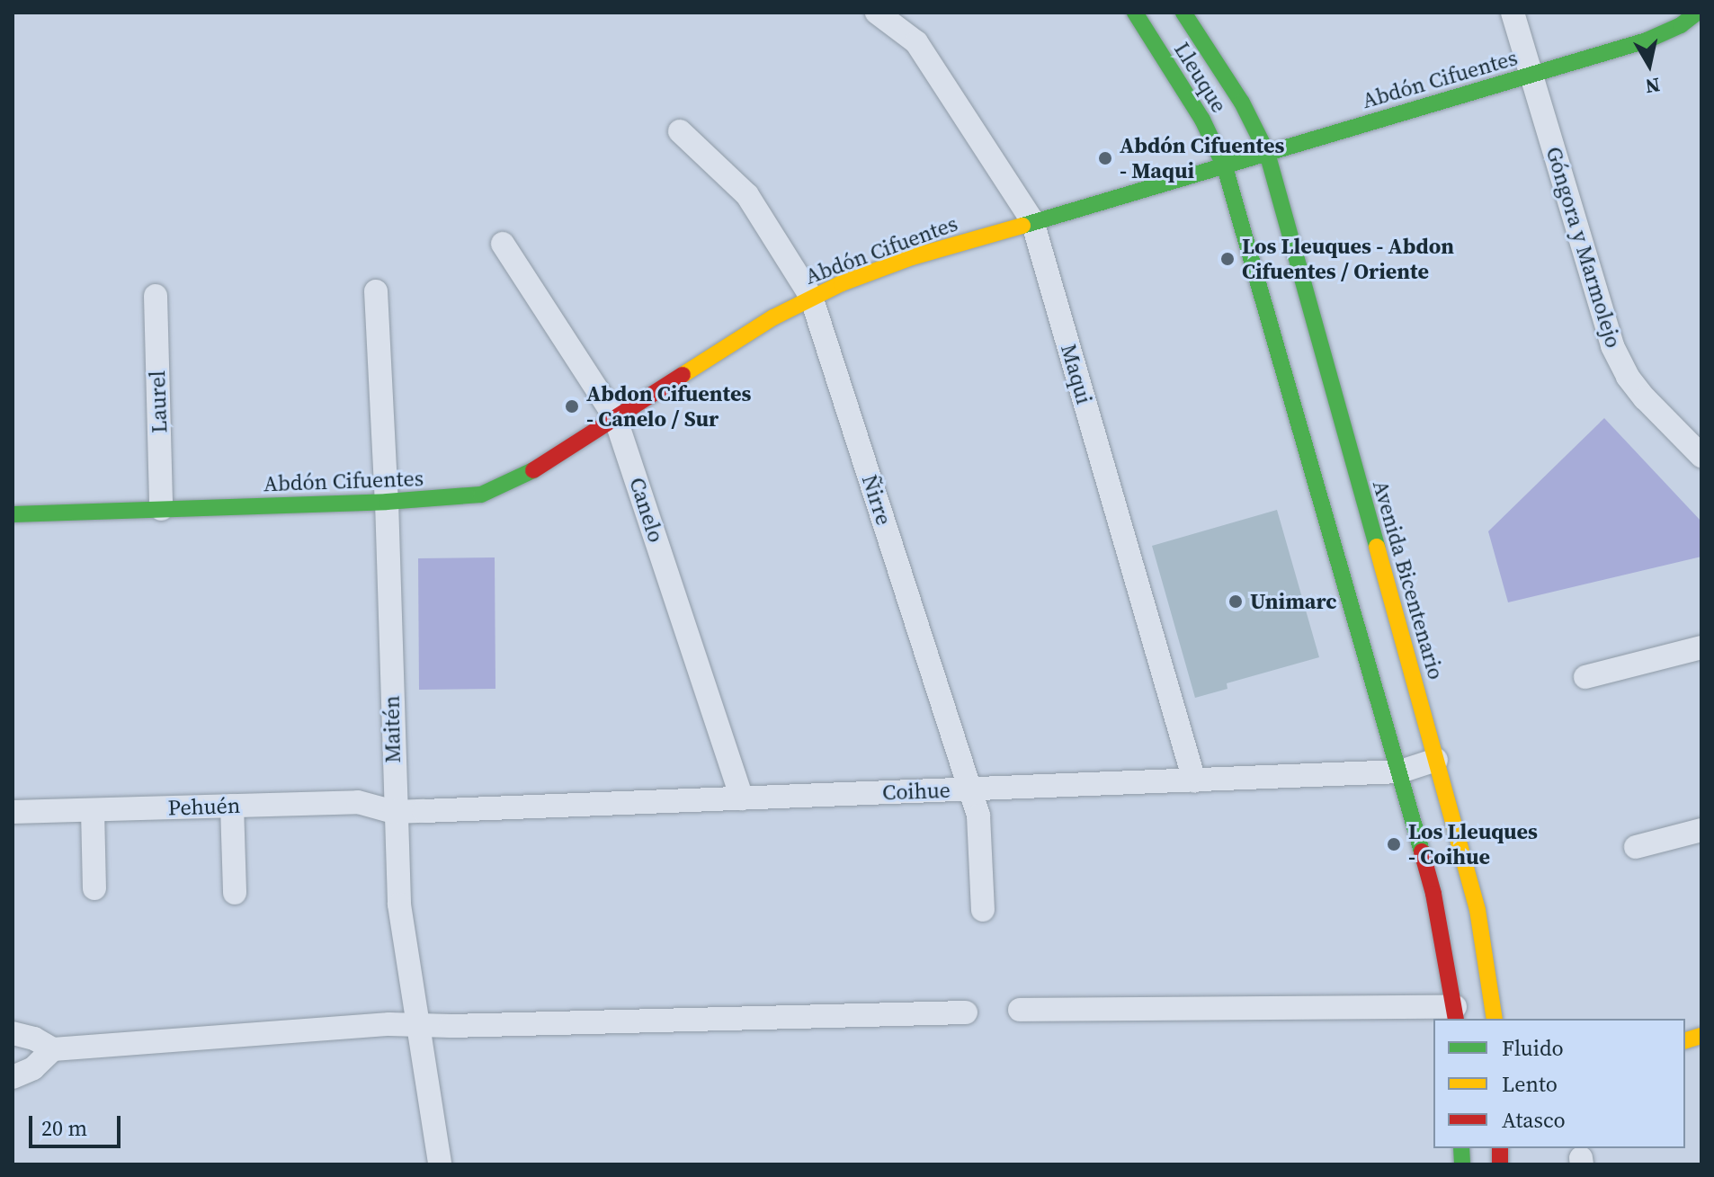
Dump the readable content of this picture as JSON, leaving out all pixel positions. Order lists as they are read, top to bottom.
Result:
{
  "streets": {
    "main road": ["Lleuque", "Abdón Cifuentes", "Avenida Bicentenario"],
    "street": [
      "Góngora y Marmolejo",
      "Maqui",
      "Laurel",
      "Ñirre",
      "Canelo",
      "Maitén",
      "Coihue",
      "Pehuén"
    ]
  },
  "crossings": [
    ["Lleuque", "Abdón Cifuentes"],
    ["Lleuque", "Avenida Bicentenario"],
    ["Abdón Cifuentes", "Góngora y Marmolejo"],
    ["Abdón Cifuentes", "Maqui"],
    ["Abdón Cifuentes", "Laurel"],
    ["Abdón Cifuentes", "Ñirre"],
    ["Abdón Cifuentes", "Canelo"],
    ["Abdón Cifuentes", "Avenida Bicentenario"],
    ["Abdón Cifuentes", "Maitén"],
    ["Maqui", "Coihue"],
    ["Ñirre", "Coihue"],
    ["Canelo", "Coihue"],
    ["Avenida Bicentenario", "Coihue"],
    ["Maitén", "Coihue"],
    ["Maitén", "Pehuén"],
    ["Coihue", "Pehuén"]
  ],
  "places": [
    "Abdón Cifuentes - Maqui",
    "Los Lleuques - Abdon Cifuentes / Oriente",
    "Abdon Cifuentes - Canelo / Sur",
    "Unimarc",
    "Los Lleuques - Coihue"
  ],
  "legend": ["Fluido", "Lento", "Atasco"],
  "scale_bar": "20 m",
  "north": "bottom"
}
